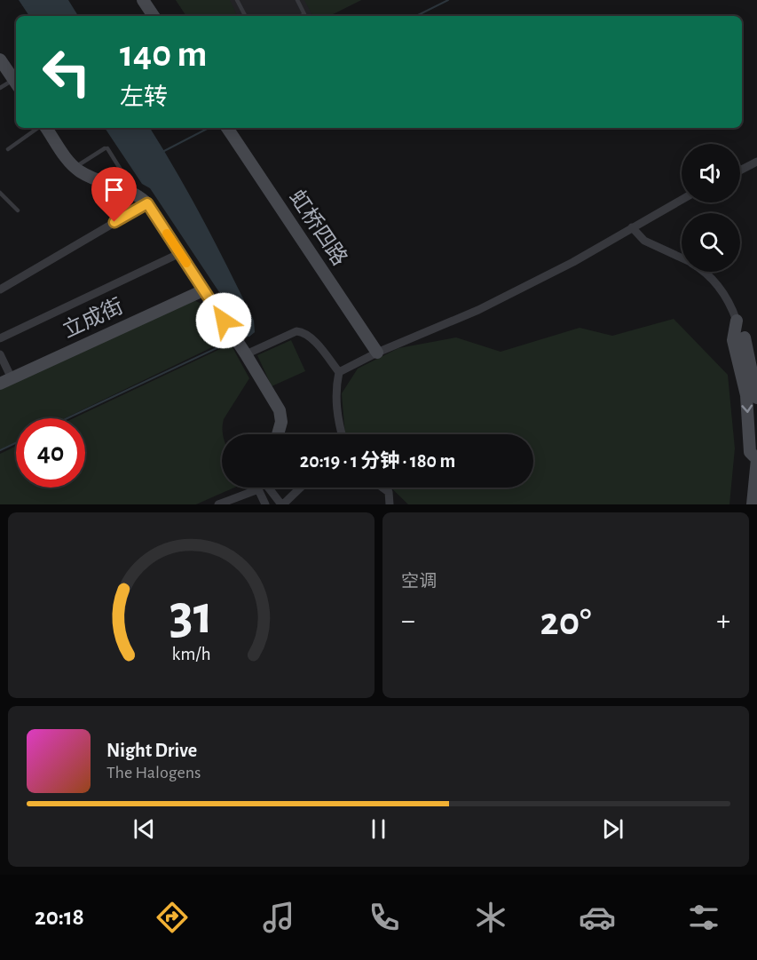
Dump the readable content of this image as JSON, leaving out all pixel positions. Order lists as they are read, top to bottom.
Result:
{
  "streets": {
    "street": ["虹桥四路", "立成街"]
  },
  "page": {
    "turn": ["140 m", "左转"],
    "limit": "40",
    "trip": "20:19 · 1 分钟 · 180 m",
    "tile": "空调",
    "heat": ["−", "20°", "+"],
    "song": ["Night Drive", "The Halogens"],
    "tabs": "20:18",
    "gauge": ["31", "km/h"]
  }
}
